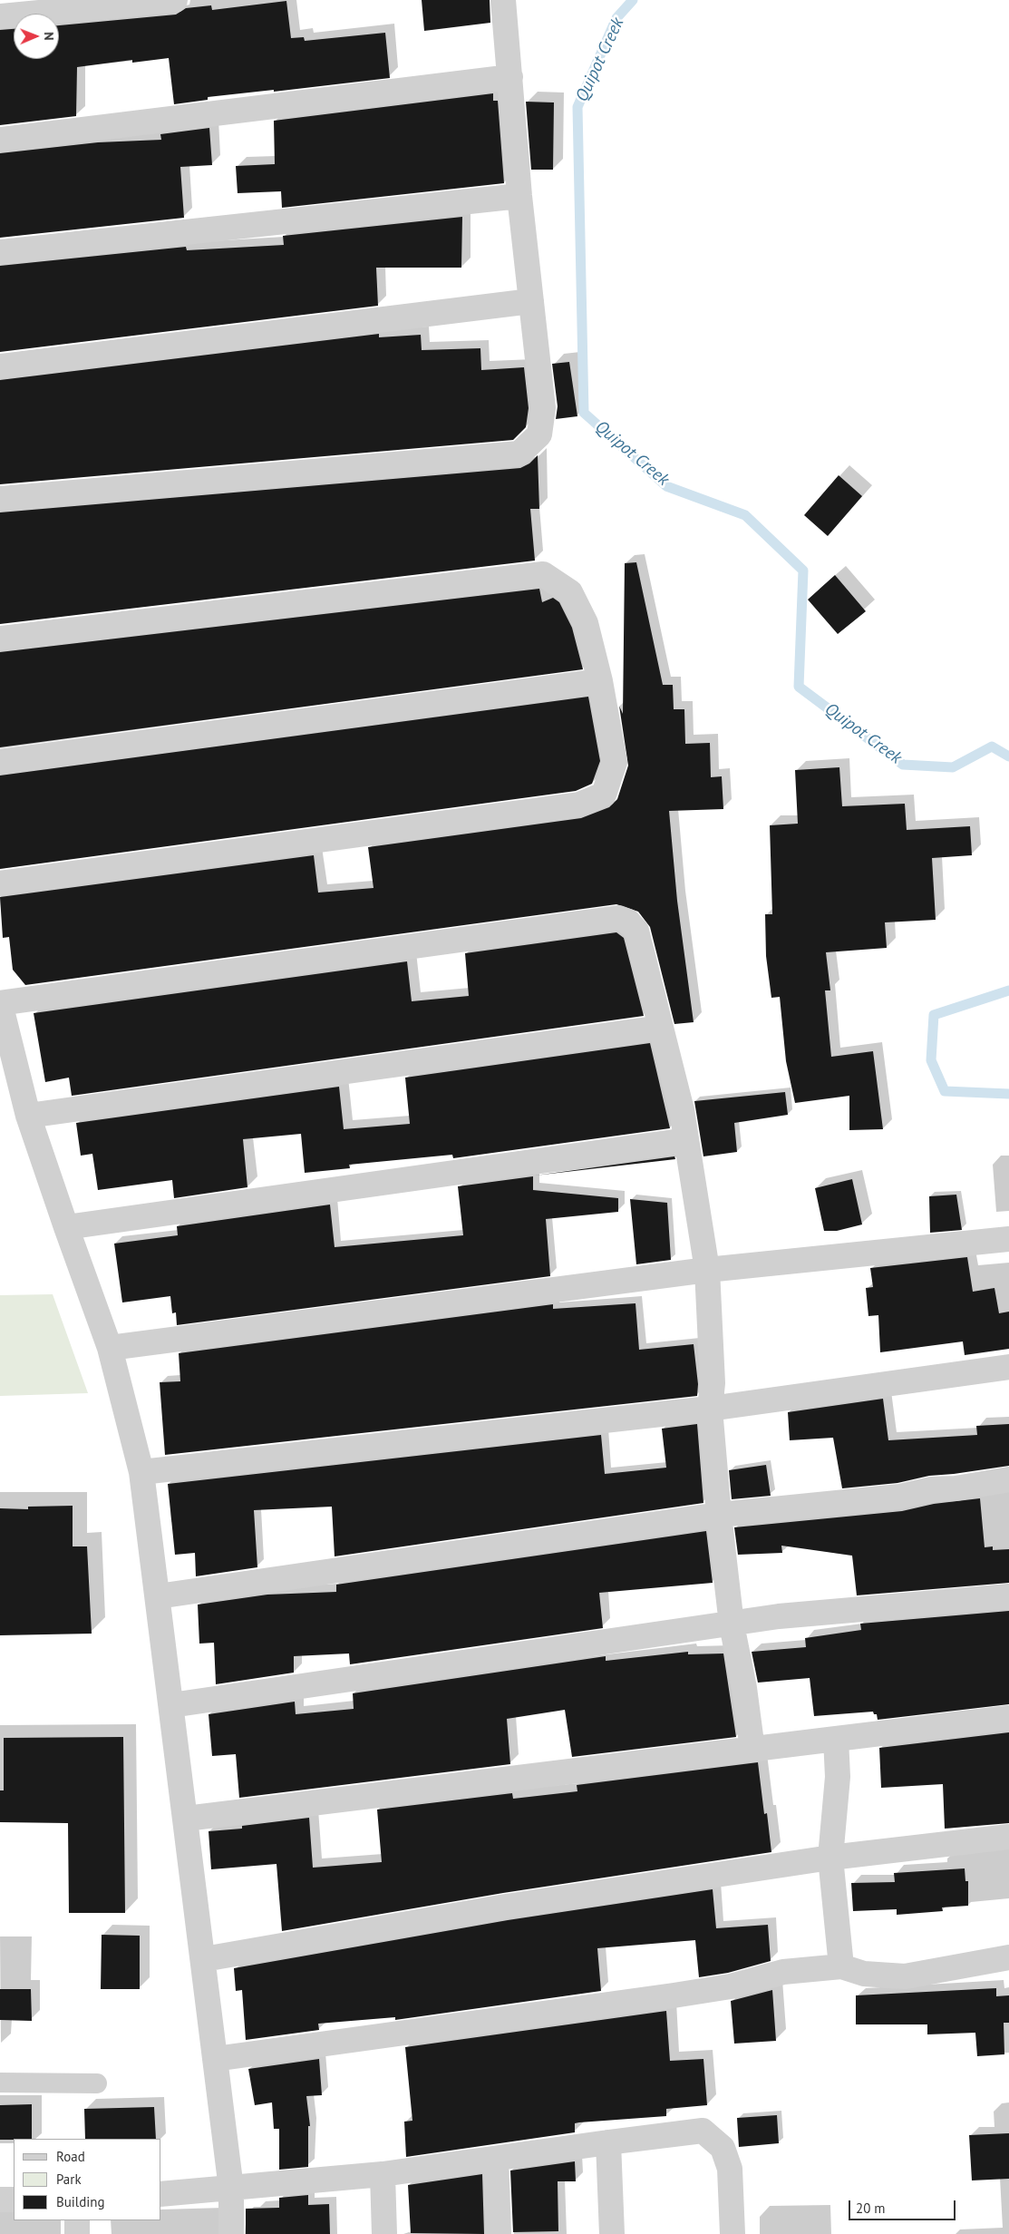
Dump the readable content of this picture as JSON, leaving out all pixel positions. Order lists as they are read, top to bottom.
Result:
{
  "water": ["Quipot Creek"],
  "legend": ["Road", "Park", "Building"],
  "scale_bar": "20 m",
  "north": "right"
}
